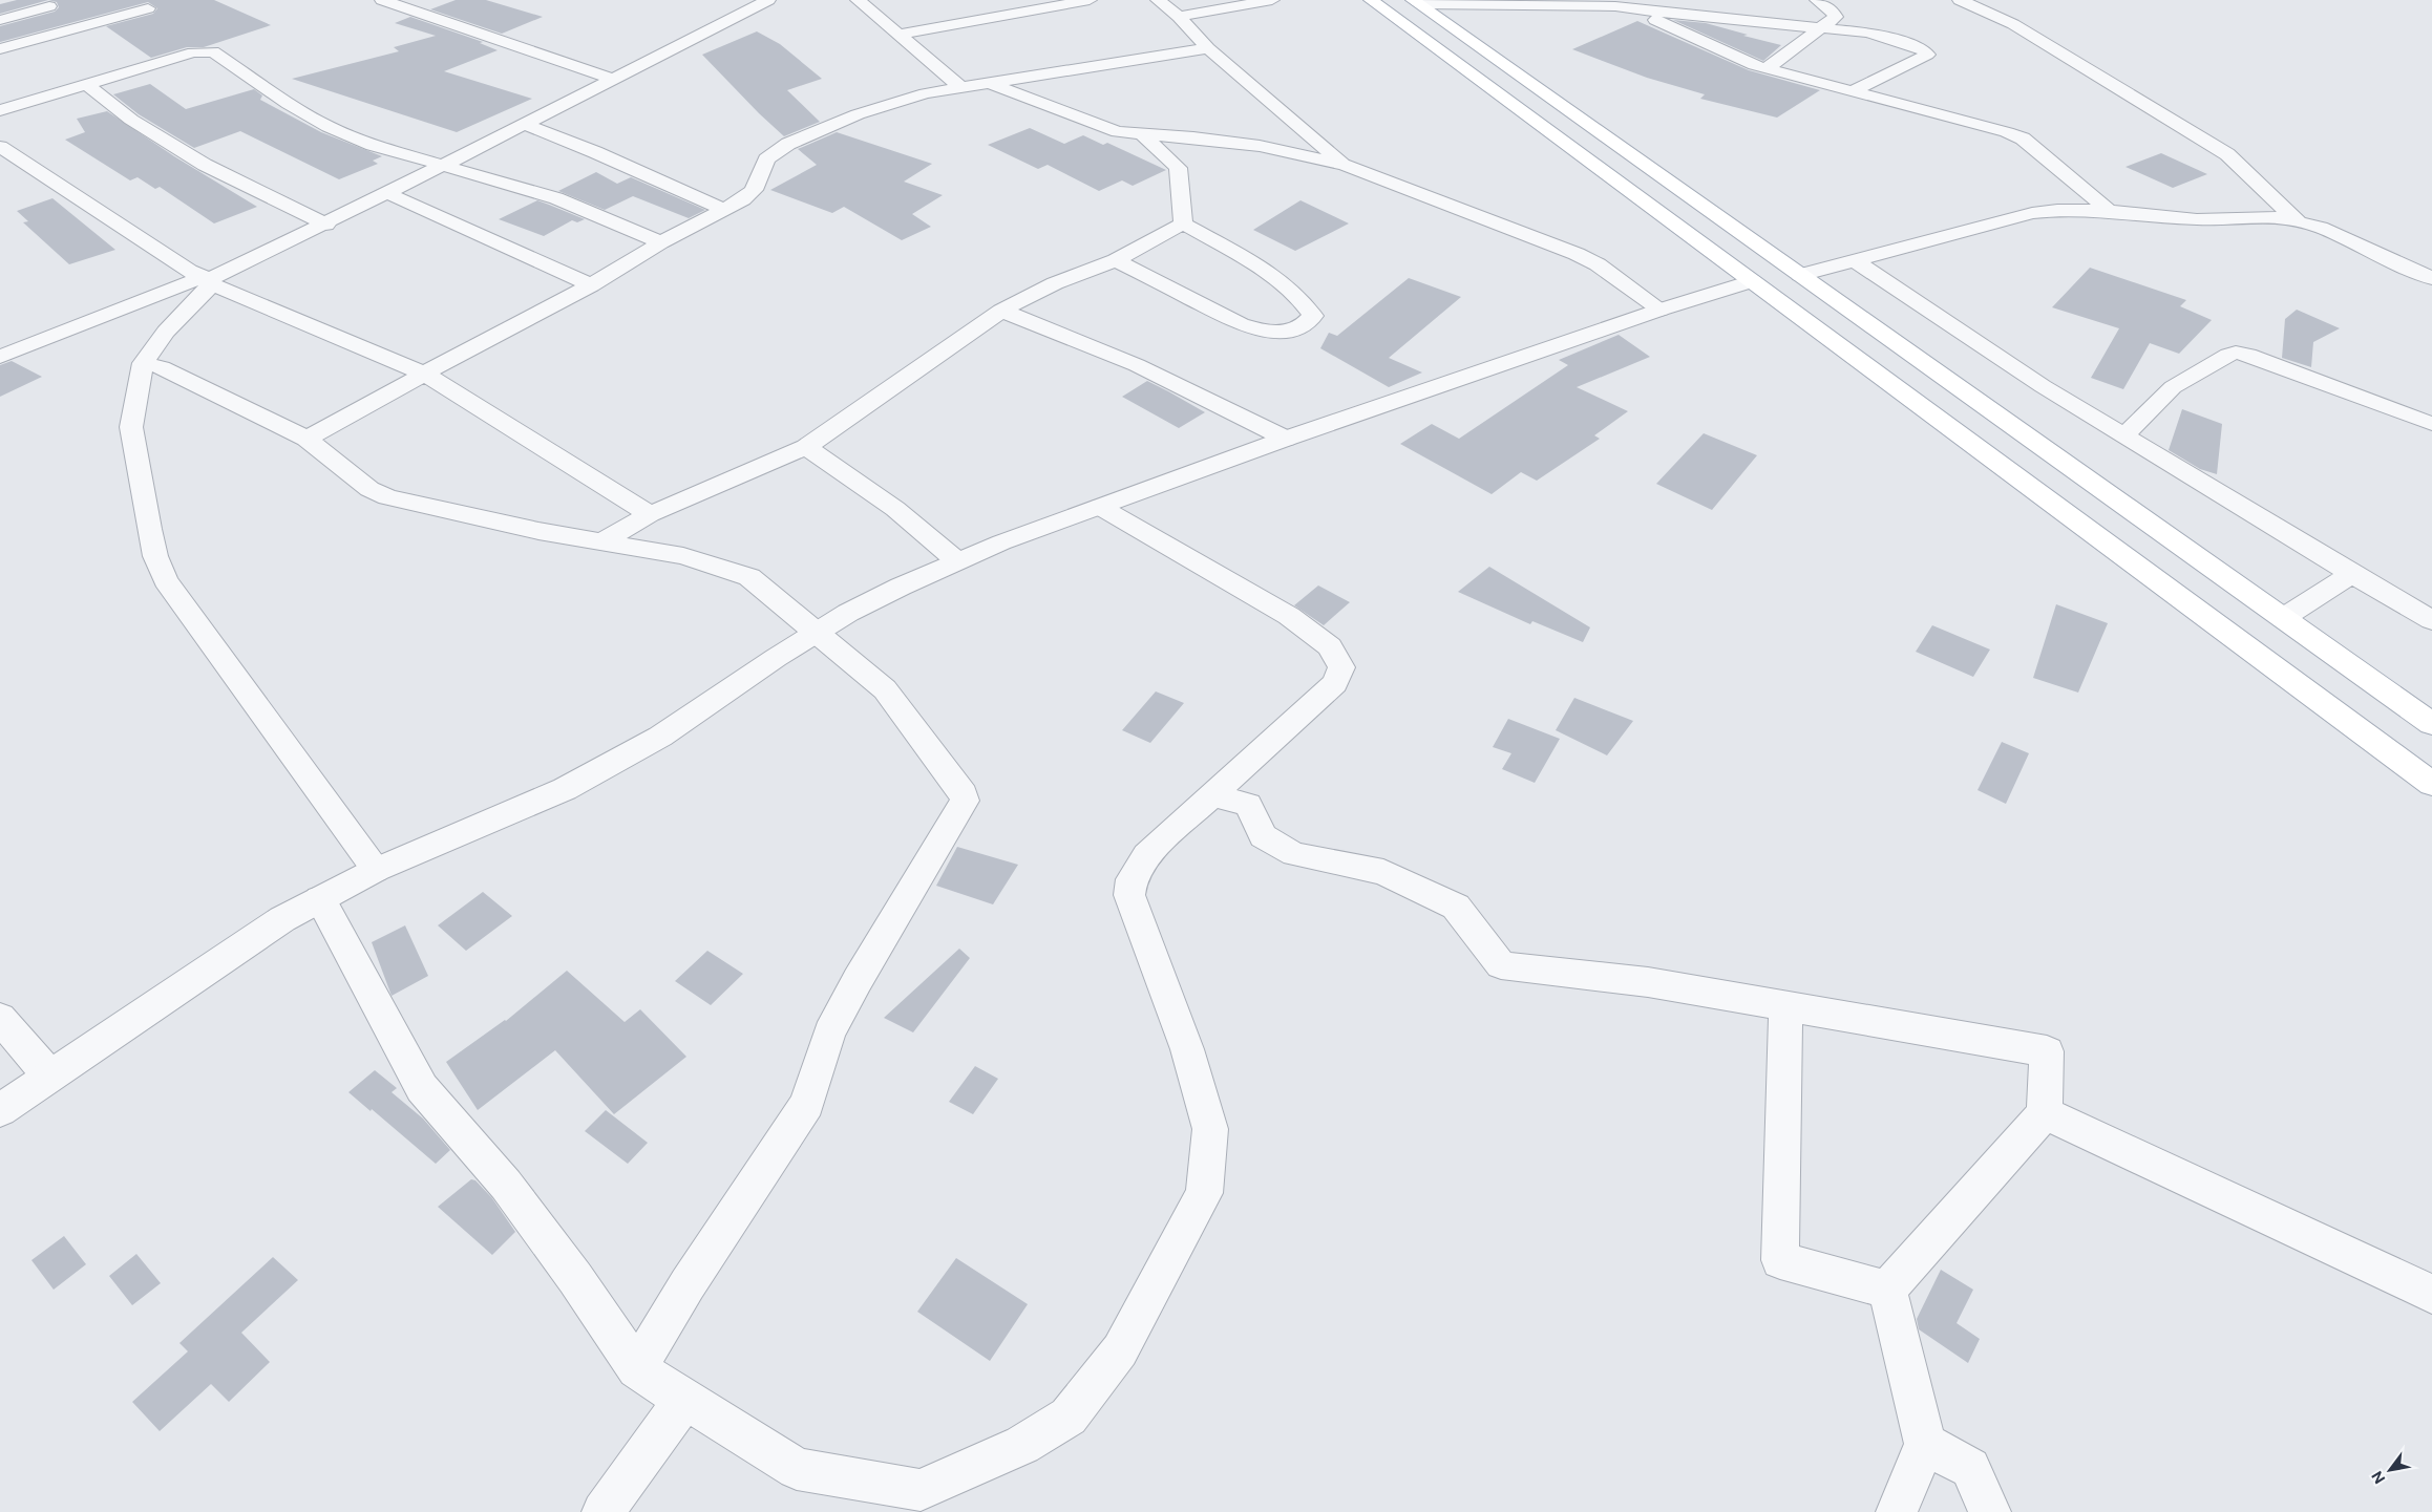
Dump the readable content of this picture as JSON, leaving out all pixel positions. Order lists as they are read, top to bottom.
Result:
{
  "north": "bottom left"
}
